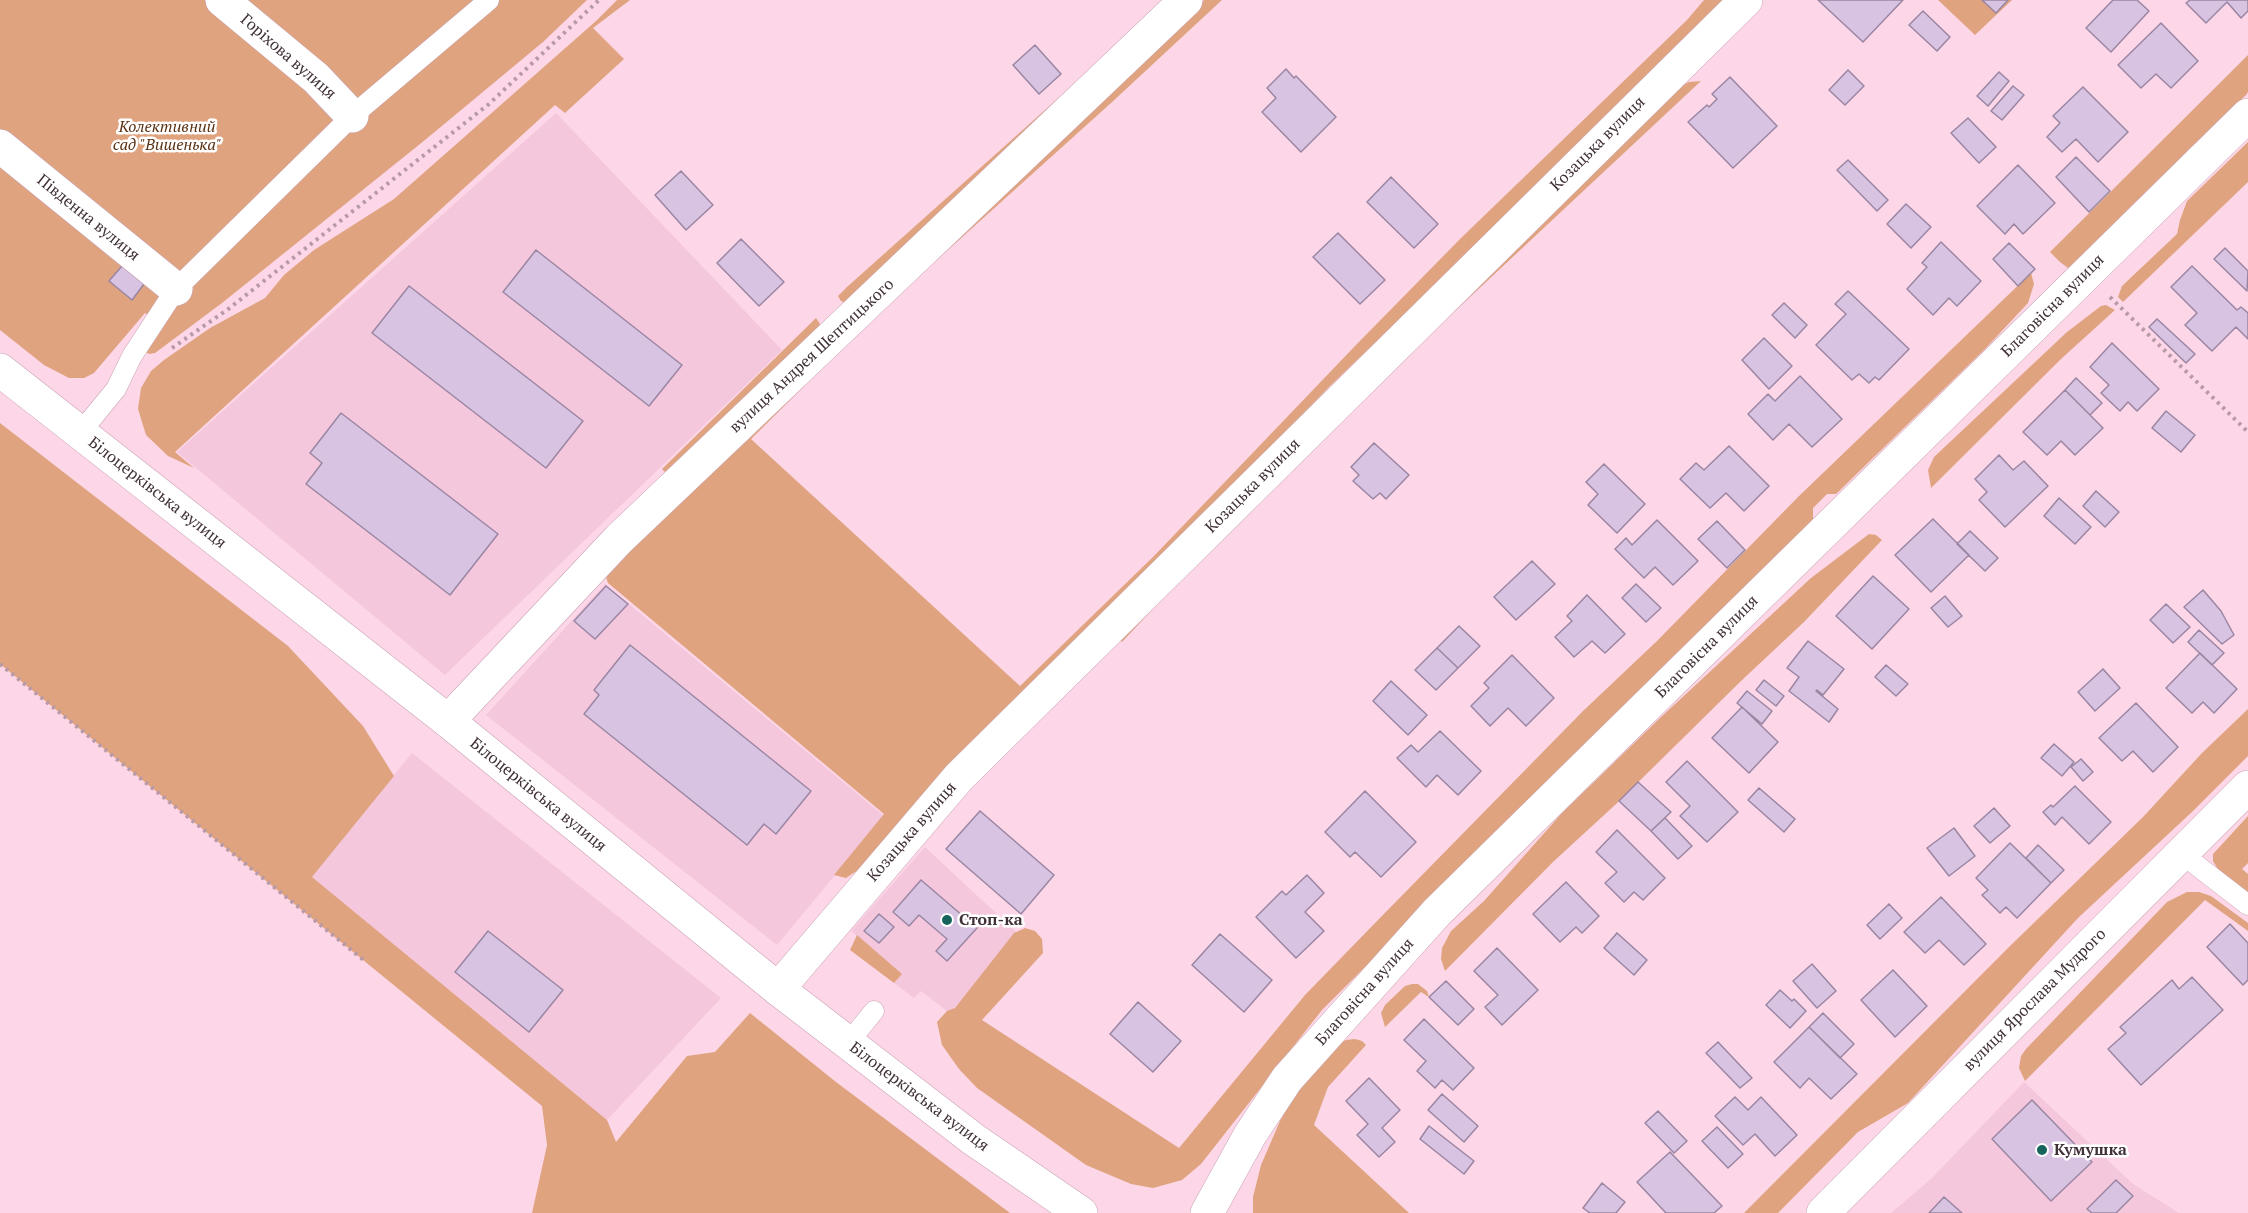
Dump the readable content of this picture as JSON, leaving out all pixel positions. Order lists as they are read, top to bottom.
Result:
{
  "streets": {
    "street": [
      "Горіхова вулиця",
      "Козацька вулиця",
      "Південна вулиця",
      "Благовісна вулиця",
      "вулиця Андрея Шептицького",
      "Білоцерківська вулиця",
      "вулиця Ярослава Мудрого"
    ]
  },
  "crossings": [
    ["Козацька вулиця", "Білоцерківська вулиця"],
    ["вулиця Андрея Шептицького", "Білоцерківська вулиця"]
  ],
  "parks": ["Колективний сад \"Вишенька\""],
  "places": ["Стоп-ка", "Кумушка"]
}
